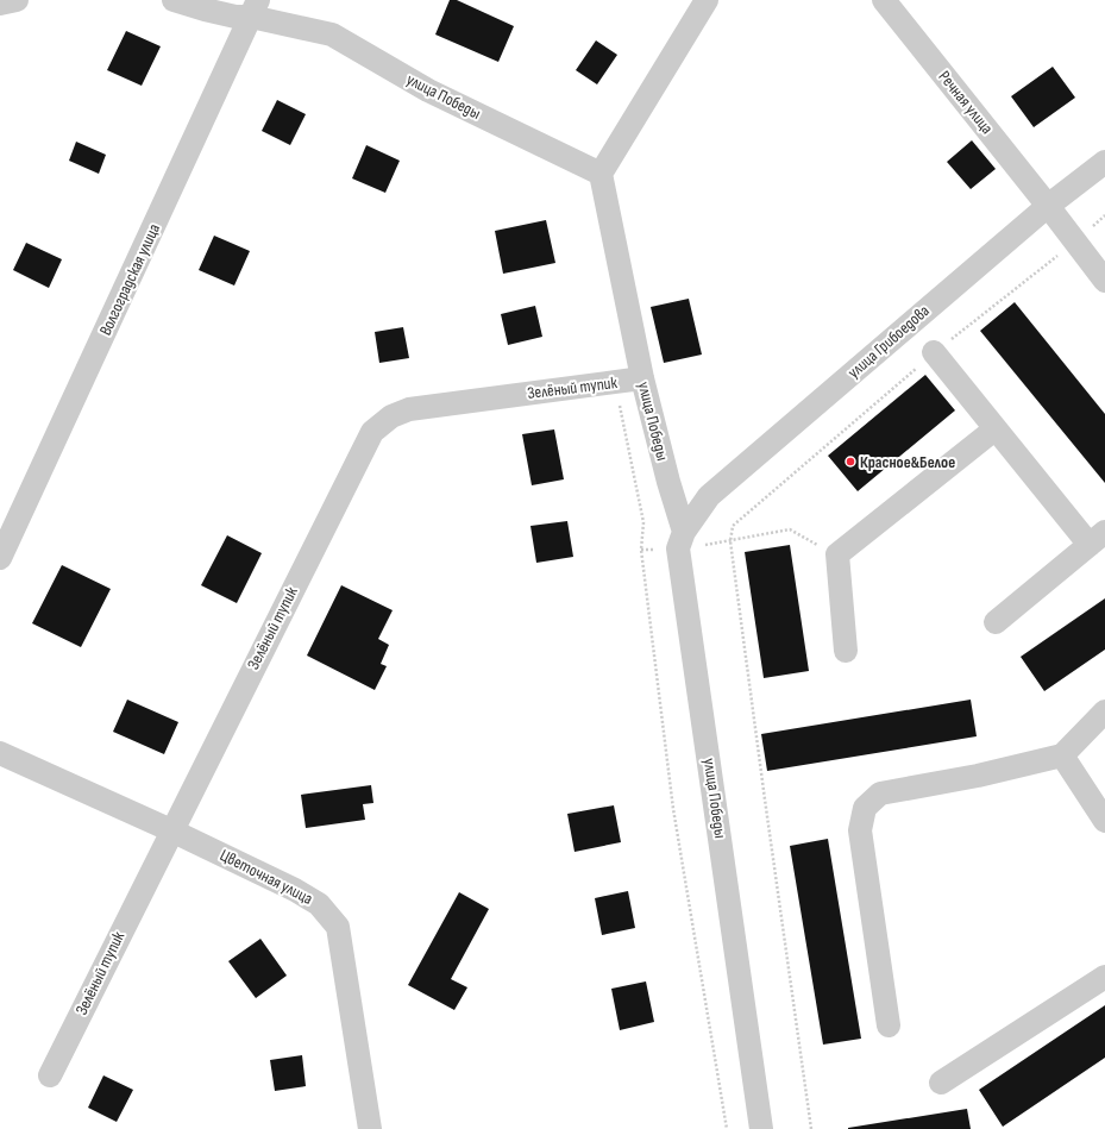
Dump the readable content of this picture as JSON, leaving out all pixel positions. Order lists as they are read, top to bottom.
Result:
{
  "streets": {
    "street": [
      "улица Победы",
      "Речная улица",
      "Волгоградская улица",
      "улица Грибоедова",
      "Зелёный тупик",
      "Цветочная улица"
    ]
  },
  "crossings": [
    ["улица Победы", "Волгоградская улица"],
    ["улица Победы", "улица Грибоедова"],
    ["улица Победы", "Зелёный тупик"],
    ["Речная улица", "улица Грибоедова"],
    ["Зелёный тупик", "Цветочная улица"]
  ],
  "places": ["Красное&Белое"]
}
